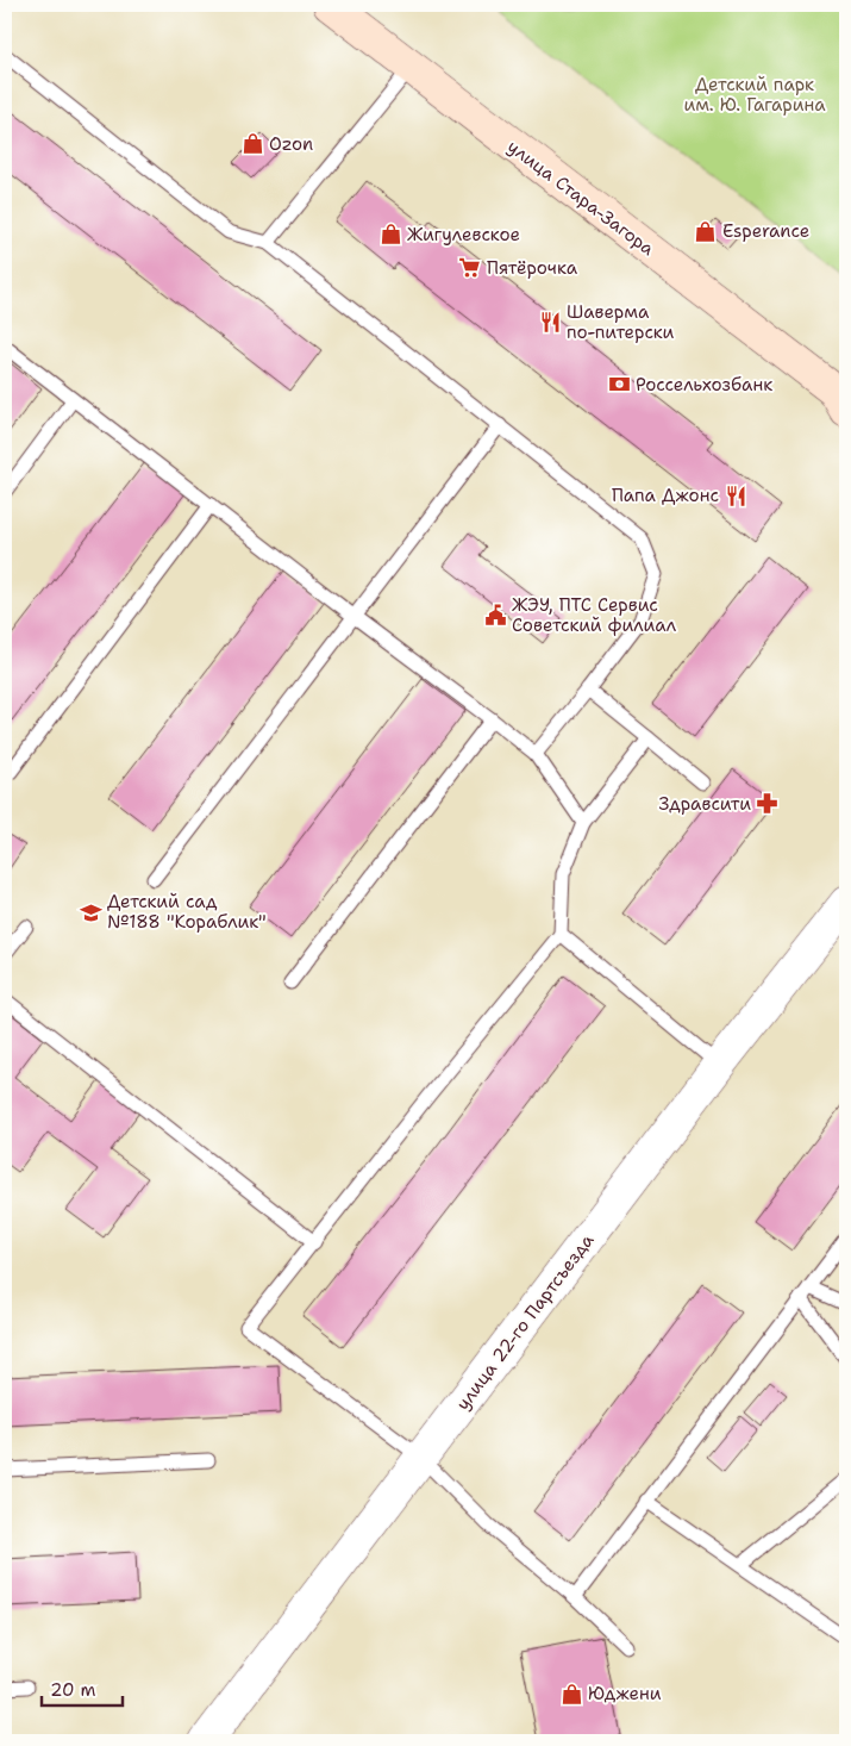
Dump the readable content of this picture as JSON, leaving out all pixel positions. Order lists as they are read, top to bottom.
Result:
{
  "streets": {
    "main road": ["улица Стара-Загора"],
    "street": ["улица 22-го Партсъезда"]
  },
  "parks": ["Детский парк им. Ю. Гагарина"],
  "places": {
    "shop": [
      "Ozon",
      "Esperance",
      "Жигулевское",
      "Юджени"
    ],
    "supermarket": ["Пятёрочка"],
    "restaurant": ["Шаверма по-питерски", "Папа Джонс"],
    "bank": ["Россельхозбанк"],
    "public building": ["ЖЭУ, ПТС Сервис Советский филиал"],
    "pharmacy": ["Здравсити"],
    "school or university": ["Детский сад №188 \"Кораблик\""]
  },
  "scale_bar": "20 m"
}
